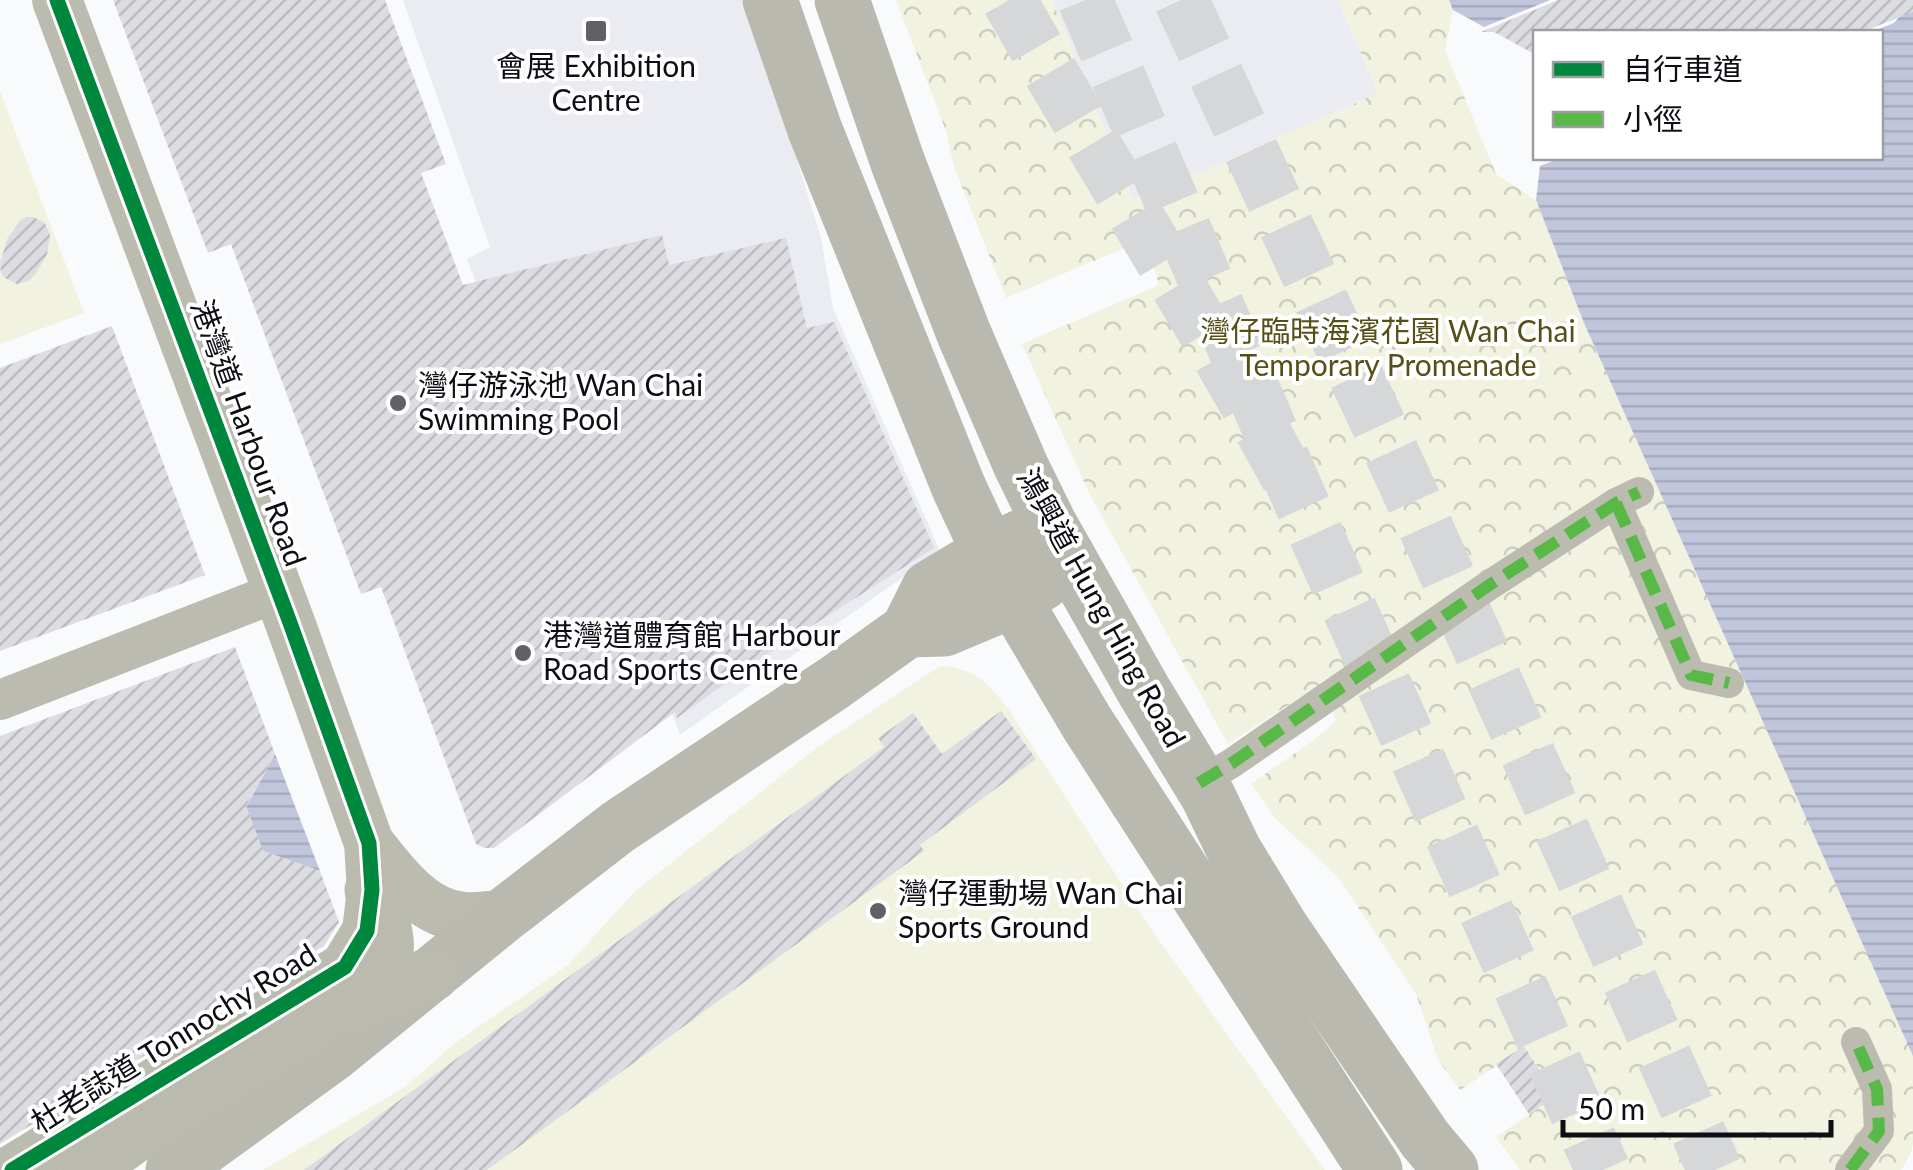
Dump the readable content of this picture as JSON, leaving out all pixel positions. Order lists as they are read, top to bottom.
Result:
{
  "streets": {
    "main road": ["鴻興道 Hung Hing Road"],
    "street": ["港灣道 Harbour Road", "杜老誌道 Tonnochy Road"]
  },
  "crossings": [
    ["港灣道 Harbour Road", "杜老誌道 Tonnochy Road"]
  ],
  "parks": ["灣仔臨時海濱花園 Wan Chai Temporary Promenade"],
  "places": {
    "transit": ["會展 Exhibition Centre"],
    "other": ["灣仔游泳池 Wan Chai Swimming Pool", "港灣道體育館 Harbour Road Sports Centre", "灣仔運動場 Wan Chai Sports Ground"]
  },
  "legend": ["自行車道", "小徑"],
  "scale_bar": "50 m"
}
